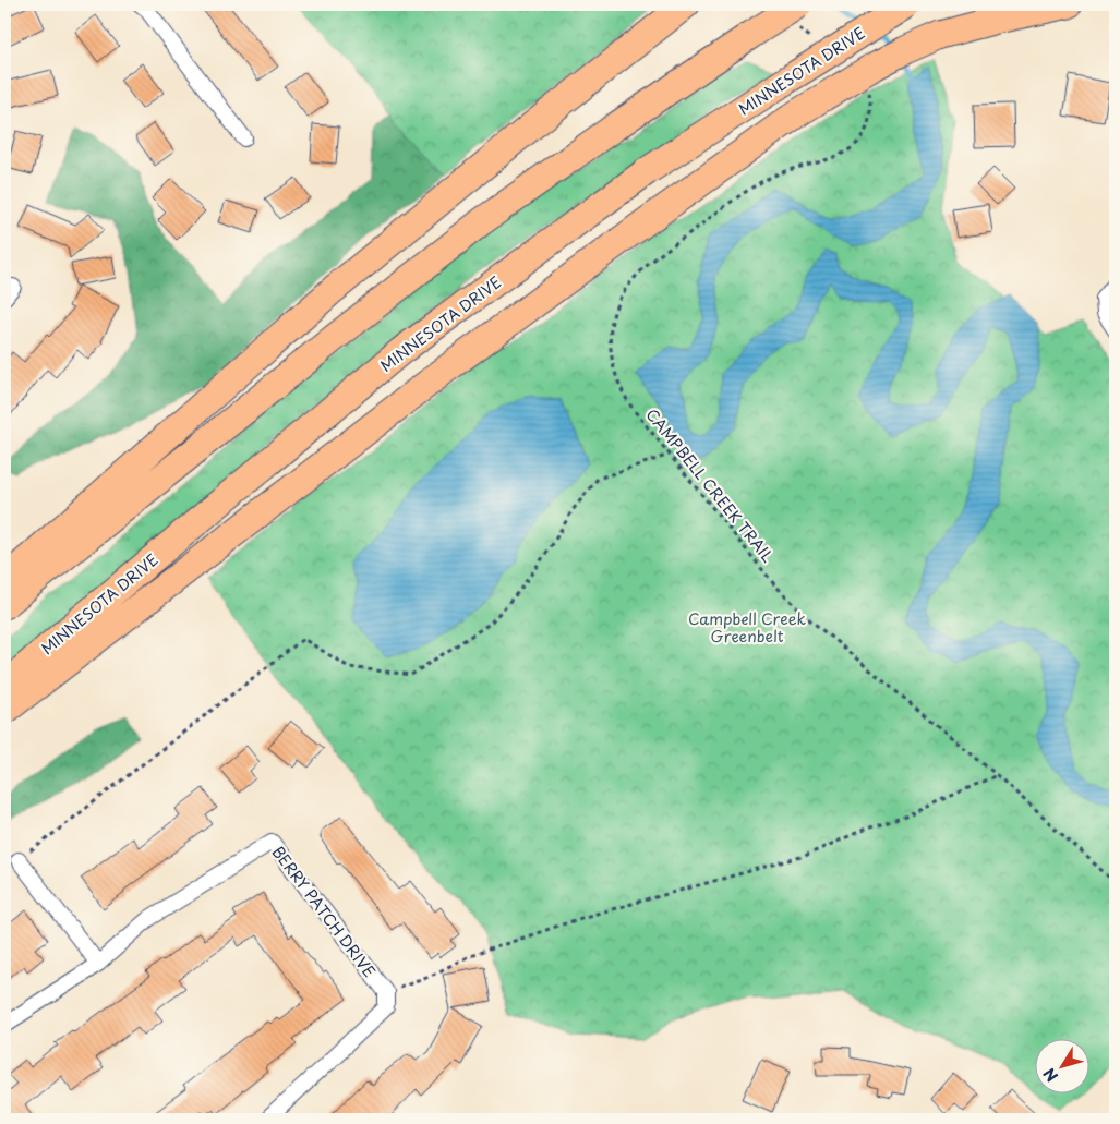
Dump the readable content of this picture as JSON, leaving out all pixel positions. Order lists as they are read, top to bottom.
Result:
{
  "streets": {
    "highway": ["MINNESOTA DRIVE"],
    "street": ["BERRY PATCH DRIVE"],
    "path": ["CAMPBELL CREEK TRAIL"]
  },
  "parks": ["Campbell Creek Greenbelt"],
  "north": "bottom left"
}
